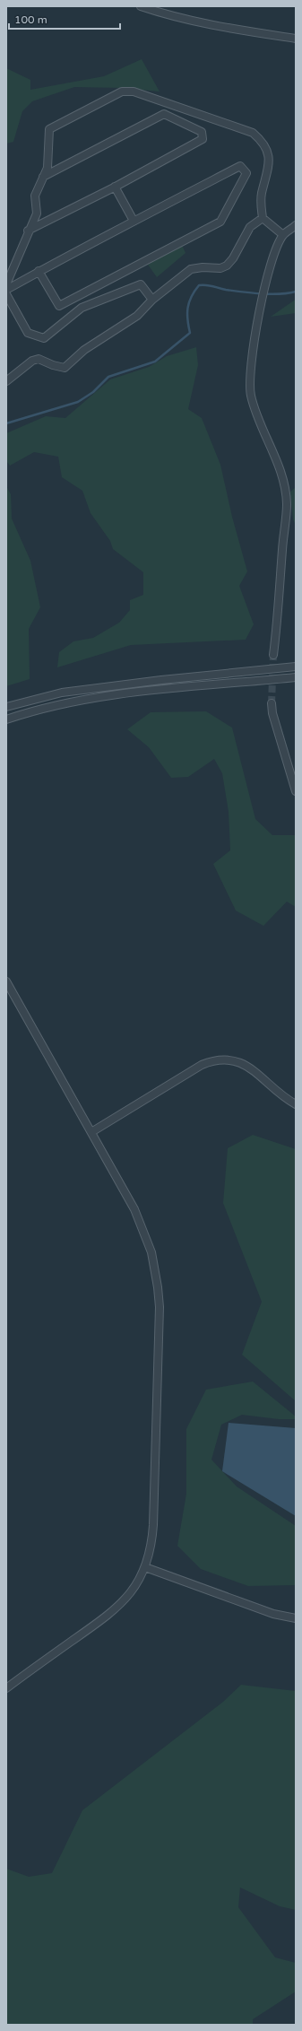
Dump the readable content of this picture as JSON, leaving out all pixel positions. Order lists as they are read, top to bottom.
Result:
{
  "scale_bar": "100 m"
}
